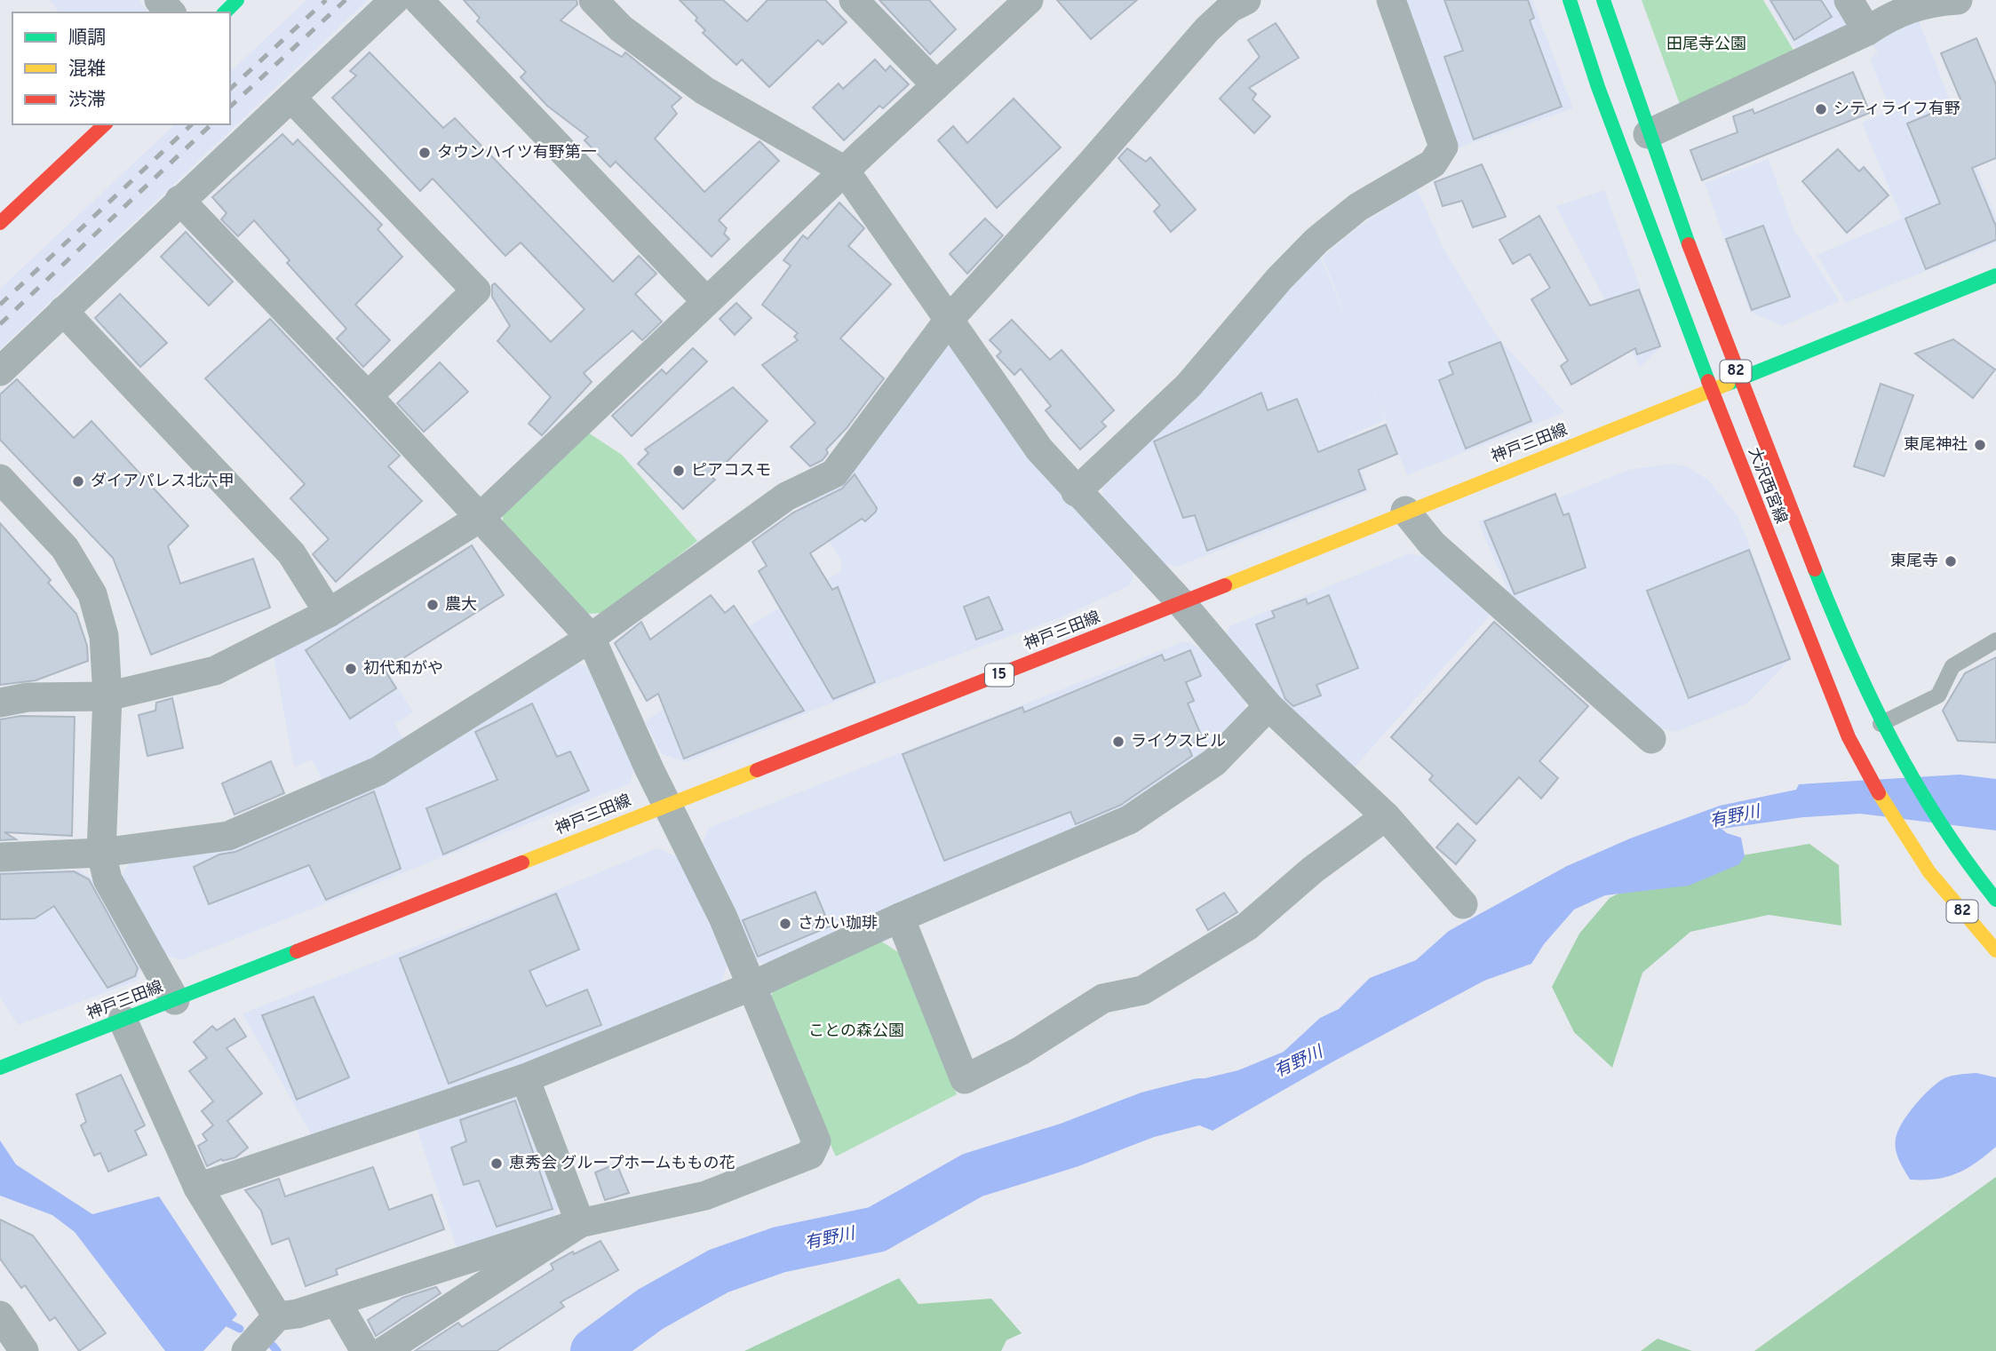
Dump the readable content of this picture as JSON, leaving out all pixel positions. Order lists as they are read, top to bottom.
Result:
{
  "streets": {
    "main road": [
      "82",
      "神戸三田線",
      "大沢西宮線",
      "15"
    ]
  },
  "crossings": [
    ["神戸三田線", "大沢西宮線"]
  ],
  "water": ["有野川"],
  "parks": ["田尾寺公園", "ことの森公園"],
  "places": [
    "シティライフ有野",
    "タウンハイツ有野第一",
    "東尾神社",
    "ピアコスモ",
    "ダイアパレス北六甲",
    "東尾寺",
    "農大",
    "初代和がや",
    "ライクスビル",
    "さかい珈琲",
    "恵秀会 グループホームももの花"
  ],
  "legend": ["順調", "混雑", "渋滞"]
}
